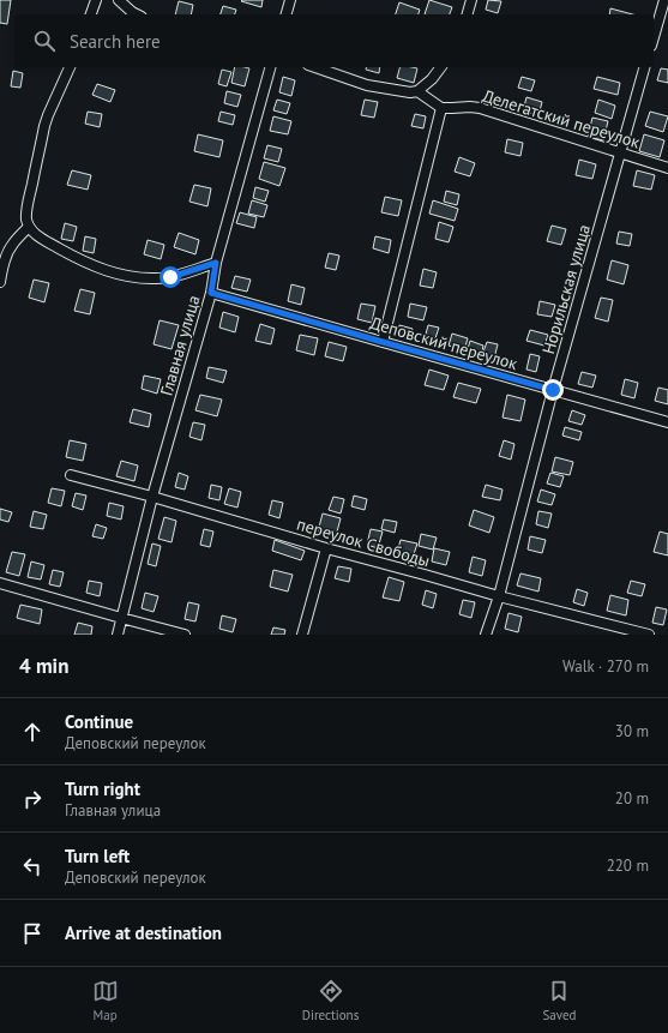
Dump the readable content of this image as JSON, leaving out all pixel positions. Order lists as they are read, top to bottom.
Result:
{
  "streets": {
    "street": [
      "Делегатский переулок",
      "Норильская улица",
      "Деповский переулок",
      "Главная улица",
      "переулок Свободы"
    ]
  },
  "crossings": [
    ["Делегатский переулок", "Норильская улица"],
    ["Норильская улица", "Деповский переулок"],
    ["Норильская улица", "переулок Свободы"],
    ["Деповский переулок", "Главная улица"],
    ["Главная улица", "переулок Свободы"]
  ],
  "page": {
    "search": "Search here",
    "heading": ["4 min", "Walk · 270 m"],
    "list": [
      ["Continue", "Деповский переулок", "30 m"],
      ["Turn right", "Главная улица", "20 m"],
      ["Turn left", "Деповский переулок", "220 m"],
      "Arrive at destination"
    ],
    "nav": ["Map", "Directions", "Saved"]
  }
}
